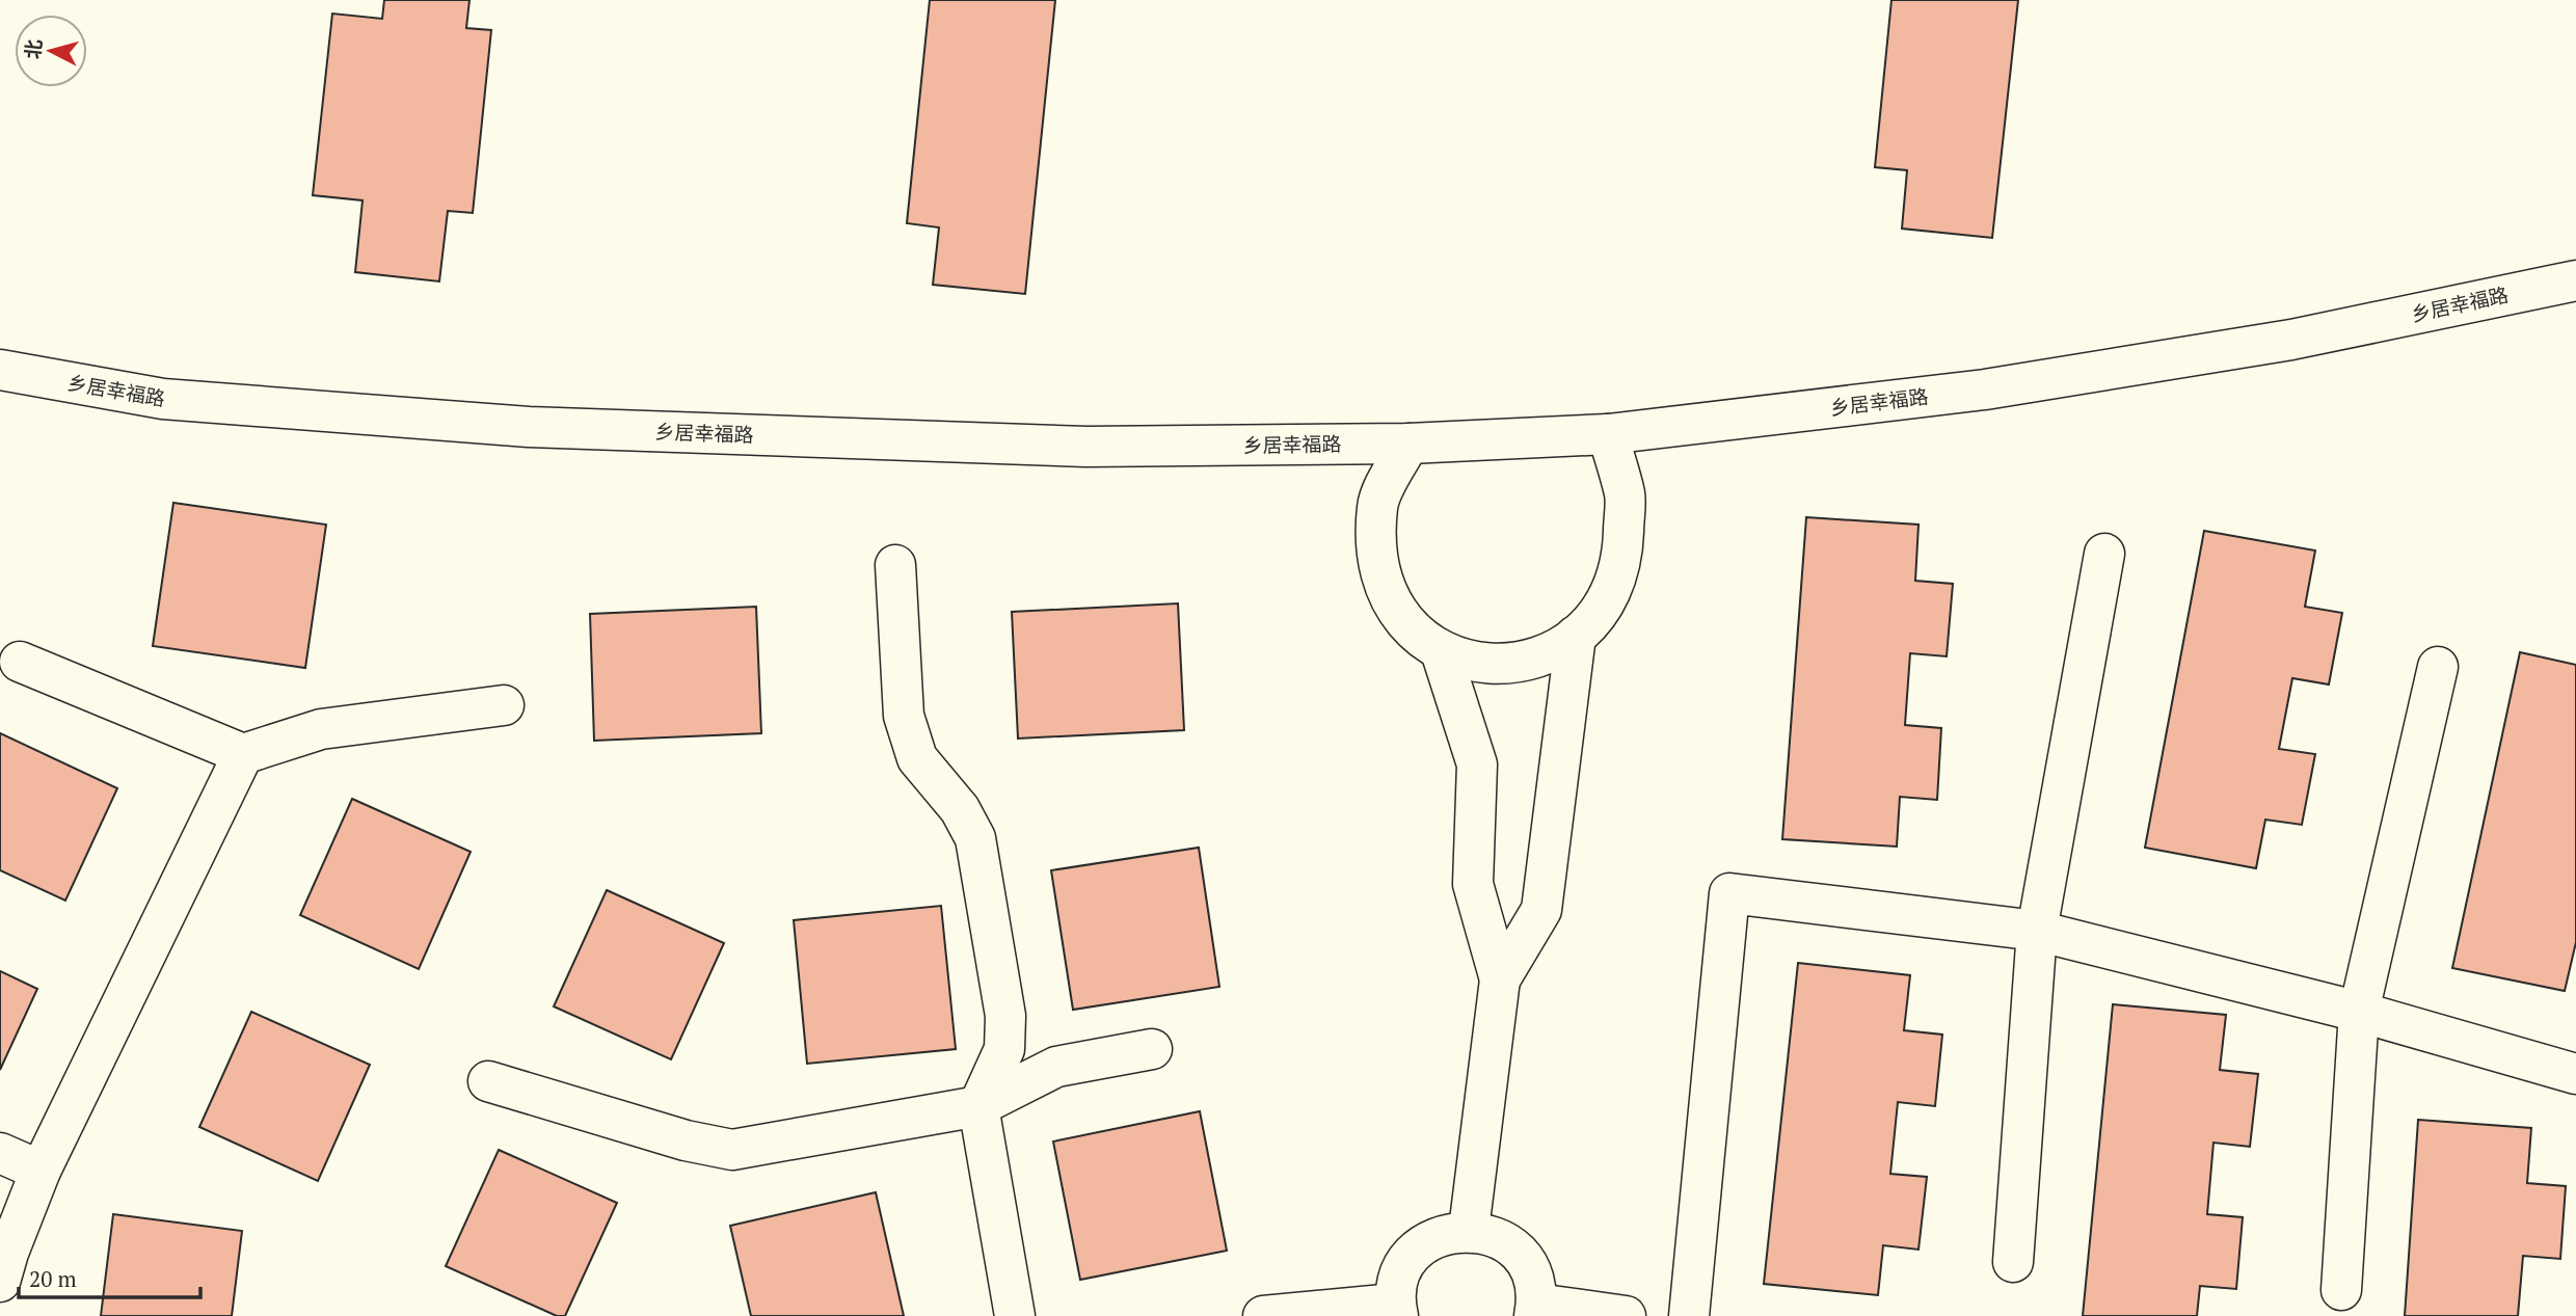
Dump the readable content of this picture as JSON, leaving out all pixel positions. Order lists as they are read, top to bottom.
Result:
{
  "streets": {
    "street": ["乡居幸福路"]
  },
  "scale_bar": "20 m",
  "north": "left"
}
